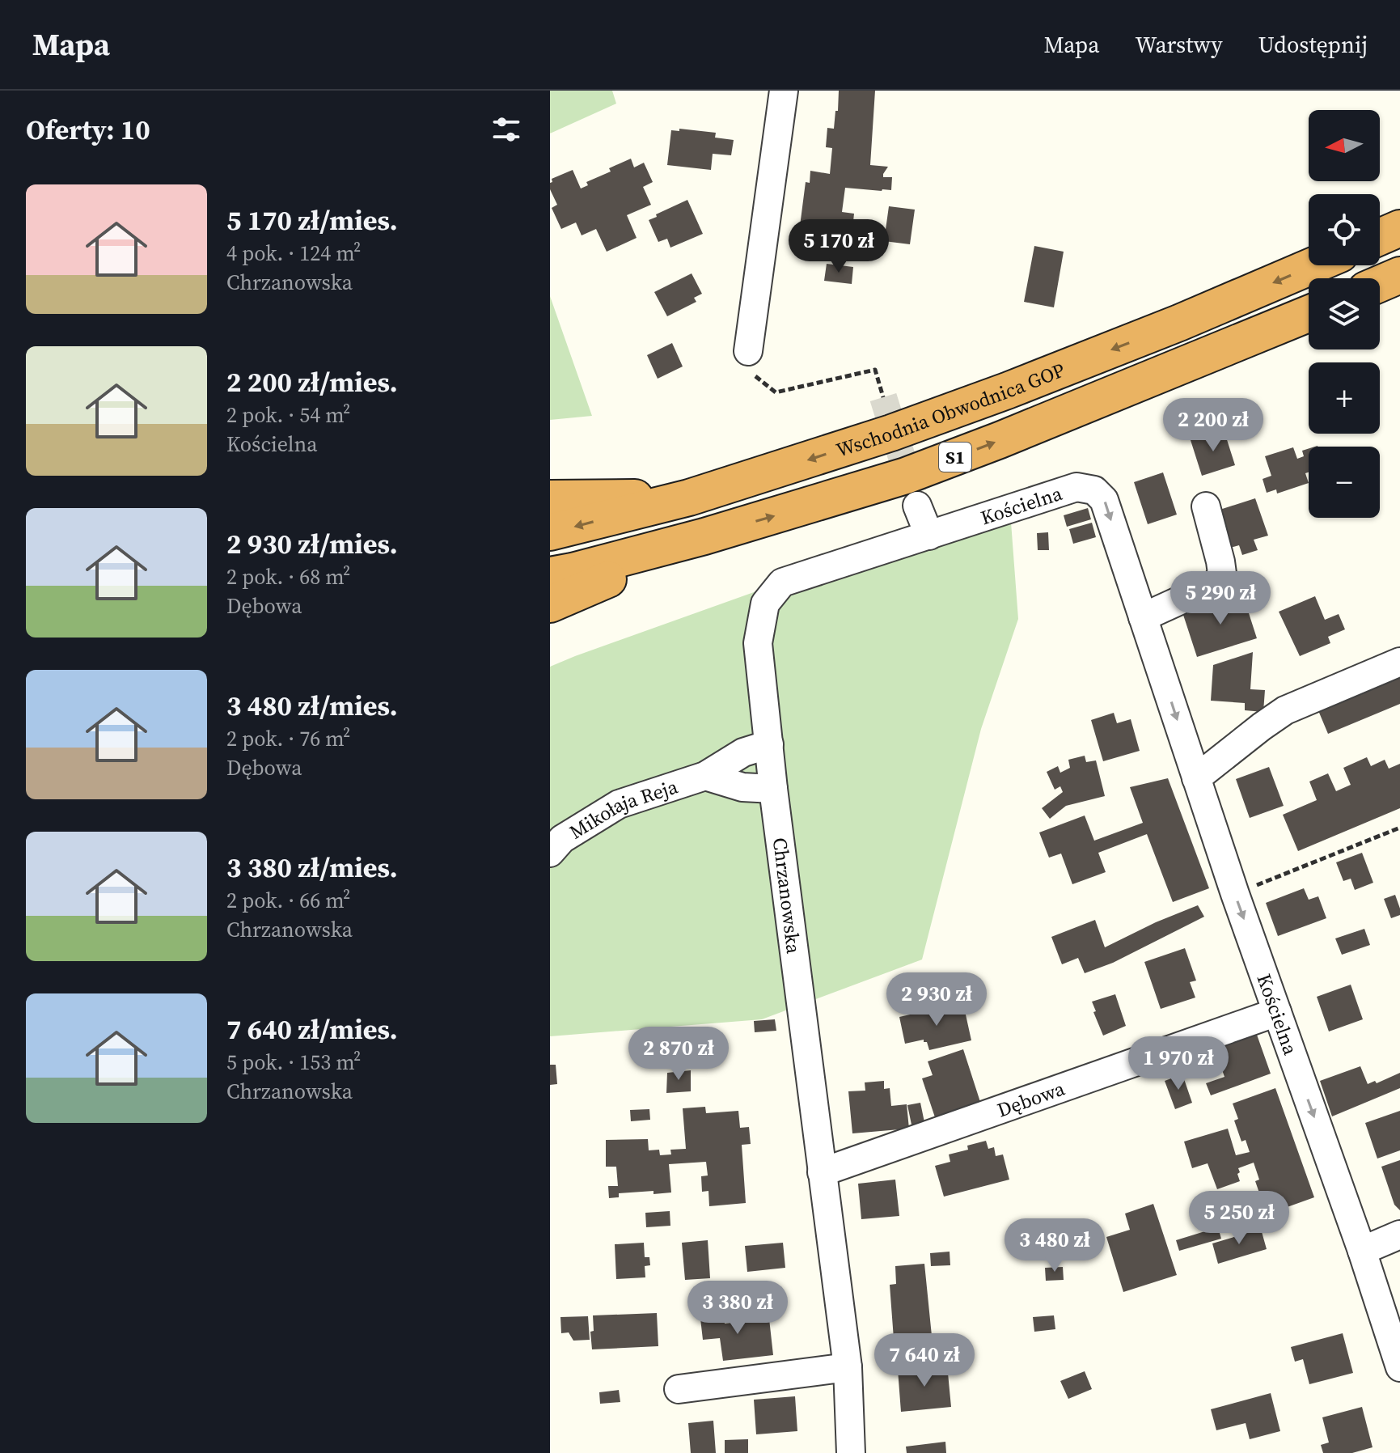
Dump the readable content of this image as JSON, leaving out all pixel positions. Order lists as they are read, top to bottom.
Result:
{
  "streets": {
    "highway": ["Wschodnia Obwodnica GOP", "S1"],
    "street": [
      "Kościelna",
      "Mikołaja Reja",
      "Chrzanowska",
      "Dębowa"
    ]
  },
  "crossings": [
    ["Kościelna", "Chrzanowska"],
    ["Kościelna", "Dębowa"],
    ["Mikołaja Reja", "Chrzanowska"],
    ["Chrzanowska", "Dębowa"]
  ],
  "one_way": ["Kościelna"],
  "north": "left",
  "page": {
    "header": "Mapa",
    "nav": ["Mapa", "Warstwy", "Udostępnij"],
    "heading": "Oferty: 10",
    "map_buttons": ["+", "−"],
    "list": [
      {
        "name": "5 170 zł/mies.",
        "note": "4 pok. · 124 m² · Chrzanowska"
      },
      {
        "name": "2 200 zł/mies.",
        "note": "2 pok. · 54 m² · Kościelna"
      },
      {
        "name": "2 930 zł/mies.",
        "note": "2 pok. · 68 m² · Dębowa"
      },
      {
        "name": "3 480 zł/mies.",
        "note": "2 pok. · 76 m² · Dębowa"
      },
      {
        "name": "3 380 zł/mies.",
        "note": "2 pok. · 66 m² · Chrzanowska"
      },
      {
        "name": "7 640 zł/mies.",
        "note": "5 pok. · 153 m² · Chrzanowska"
      }
    ],
    "price": [
      "5 170 zł",
      "2 200 zł",
      "5 290 zł",
      "2 930 zł",
      "2 870 zł",
      "1 970 zł",
      "5 250 zł",
      "3 480 zł",
      "3 380 zł",
      "7 640 zł"
    ]
  }
}
